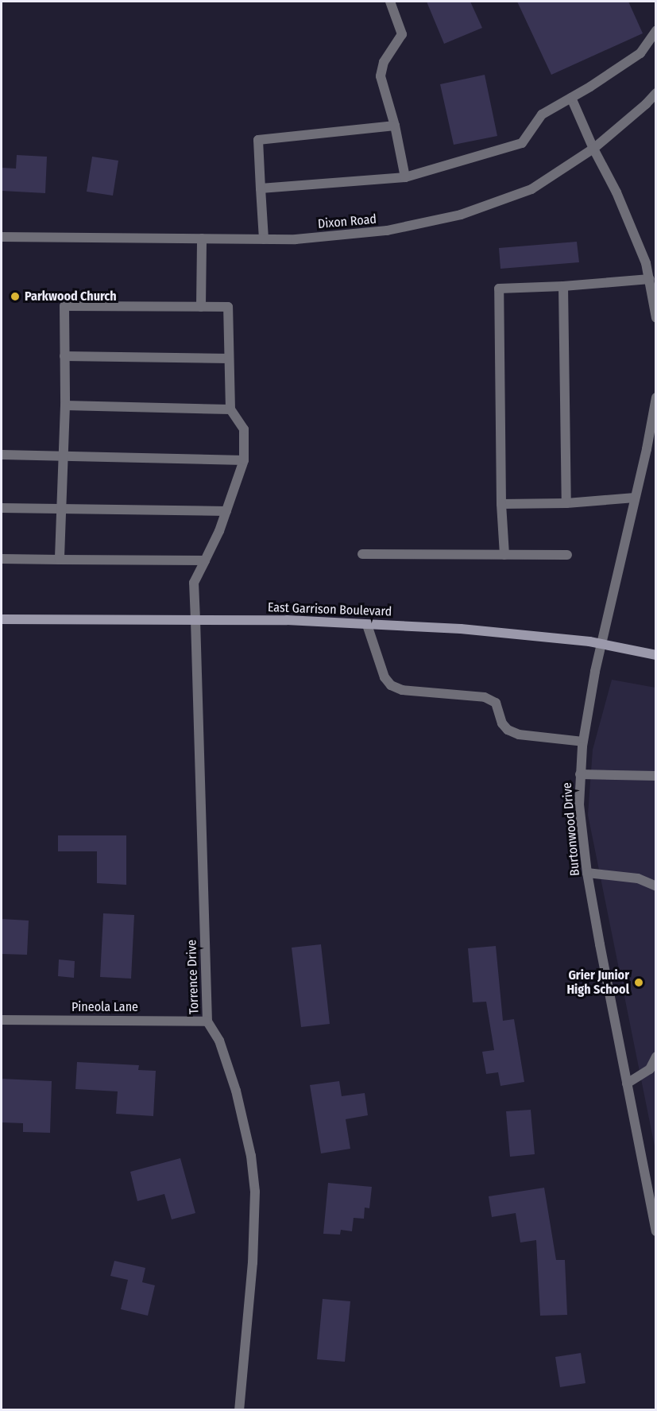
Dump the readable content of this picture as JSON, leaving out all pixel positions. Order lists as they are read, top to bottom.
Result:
{
  "streets": {
    "main road": ["East Garrison Boulevard"],
    "street": [
      "Dixon Road",
      "Burtonwood Drive",
      "Torrence Drive",
      "Pineola Lane"
    ]
  },
  "crossings": [
    ["East Garrison Boulevard", "Burtonwood Drive"],
    ["East Garrison Boulevard", "Torrence Drive"],
    ["Torrence Drive", "Pineola Lane"]
  ],
  "places": ["Parkwood Church", "Grier Junior High School"]
}
